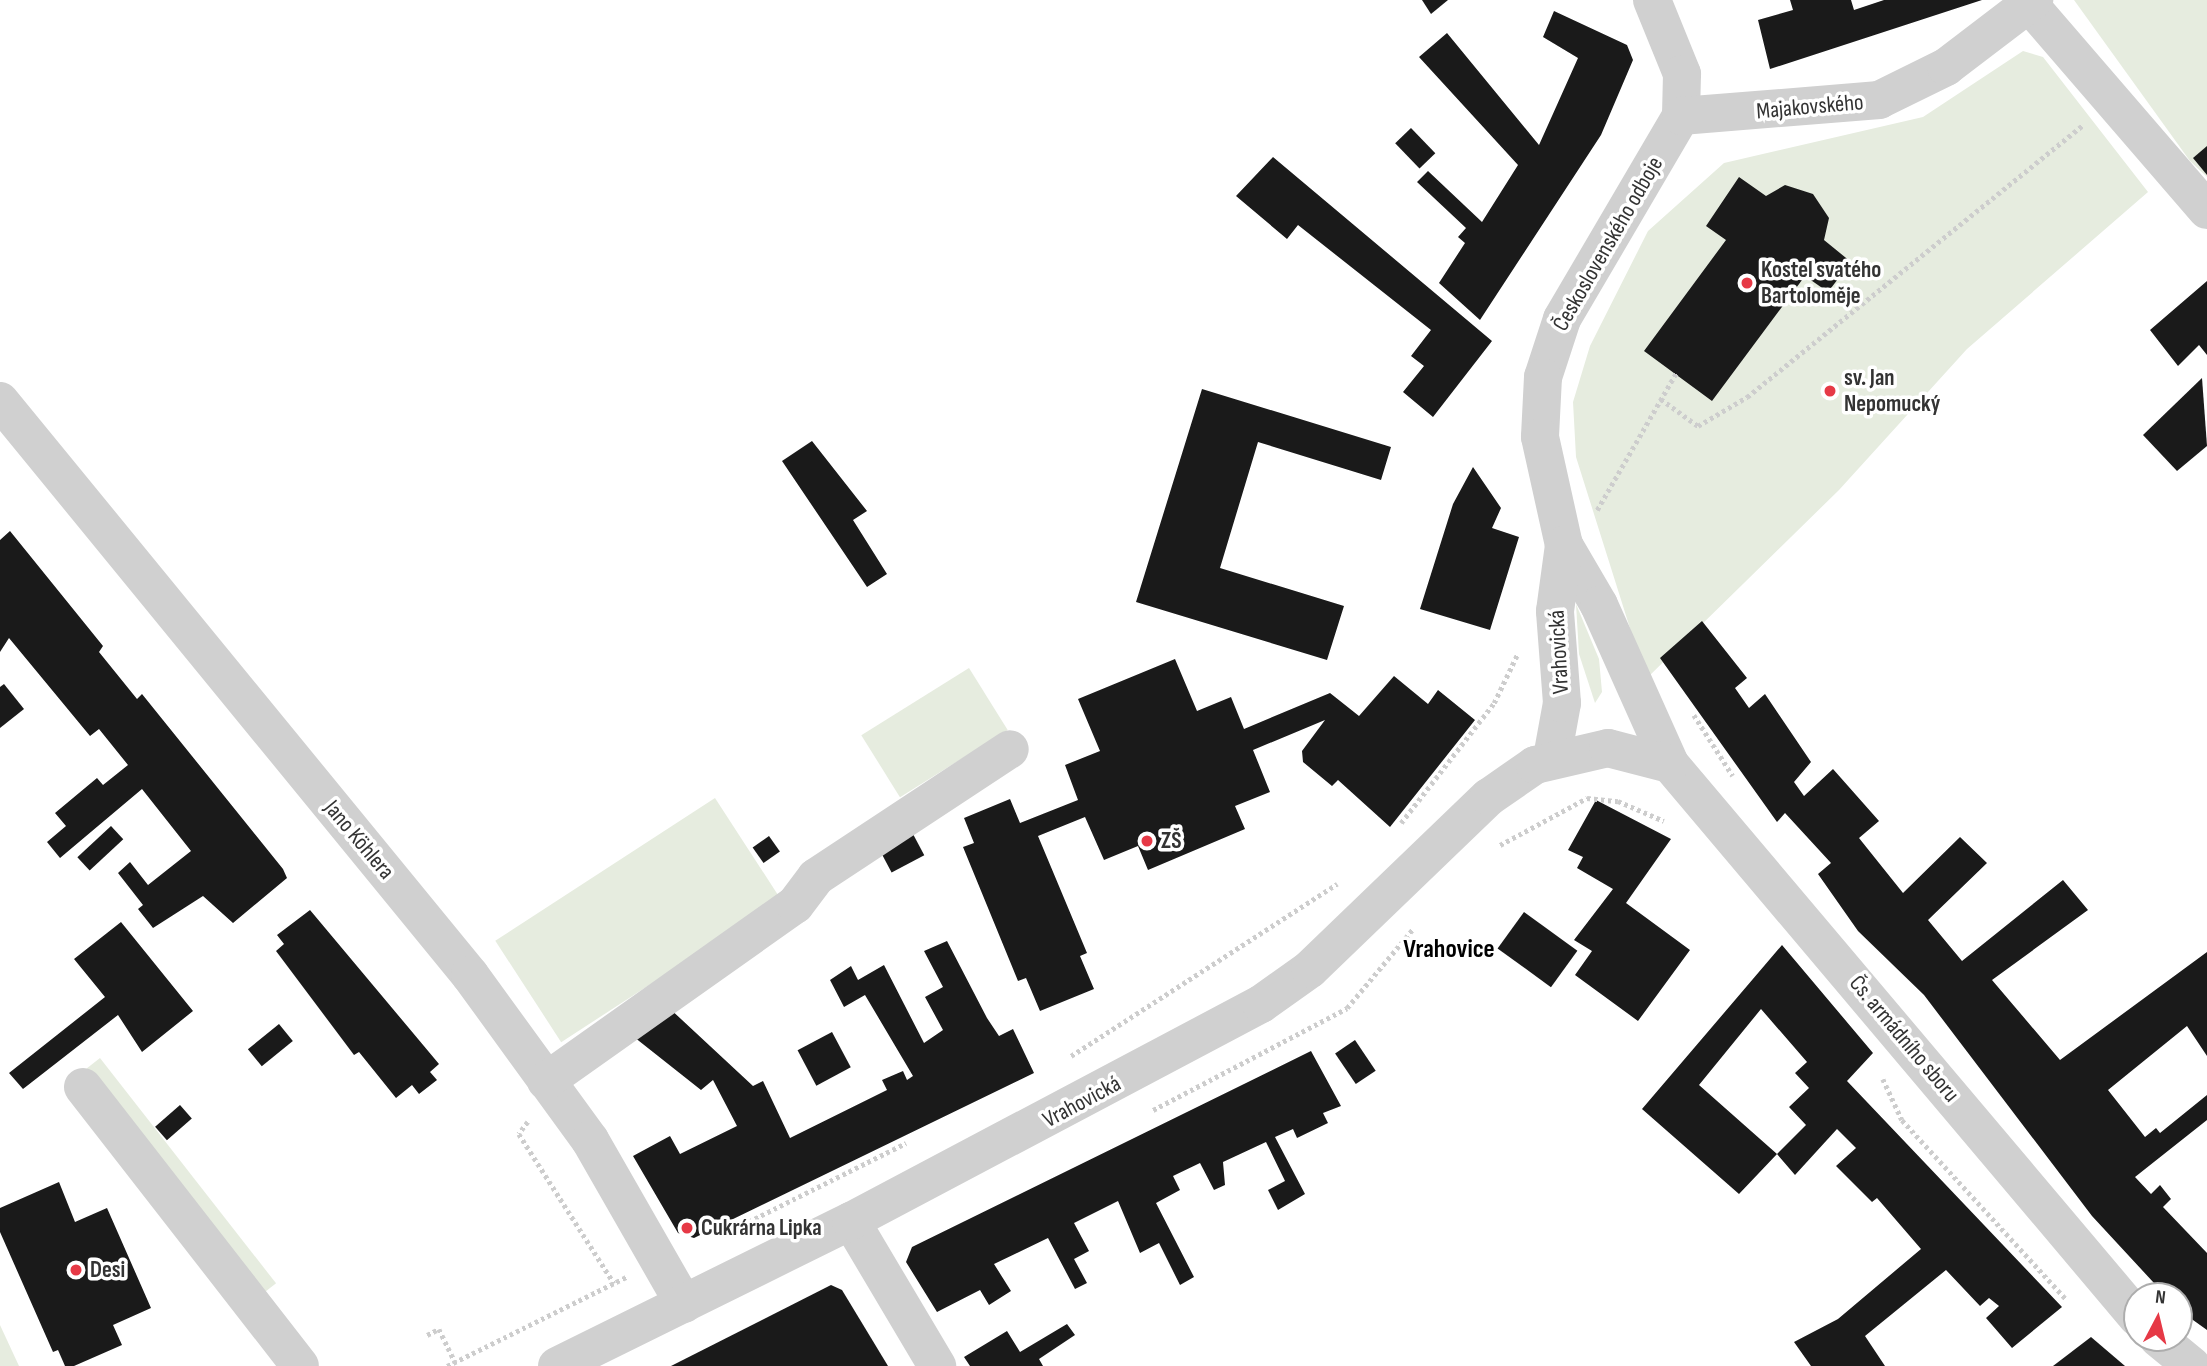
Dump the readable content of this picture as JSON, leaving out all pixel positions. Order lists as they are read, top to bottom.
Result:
{
  "streets": {
    "street": [
      "Majakovského",
      "Československého odboje",
      "Vrahovická",
      "Jano Köhlera",
      "Čs. armádního sboru"
    ]
  },
  "crossings": [
    ["Majakovského", "Československého odboje"],
    ["Československého odboje", "Vrahovická"],
    ["Československého odboje", "Čs. armádního sboru"],
    ["Vrahovická", "Jano Köhlera"],
    ["Vrahovická", "Čs. armádního sboru"]
  ],
  "districts": ["Vrahovice"],
  "places": [
    "Kostel svatého Bartoloměje",
    "sv. Jan Nepomucký",
    "ZŠ",
    "Cukrárna Lipka",
    "Desi"
  ],
  "north": "top"
}
